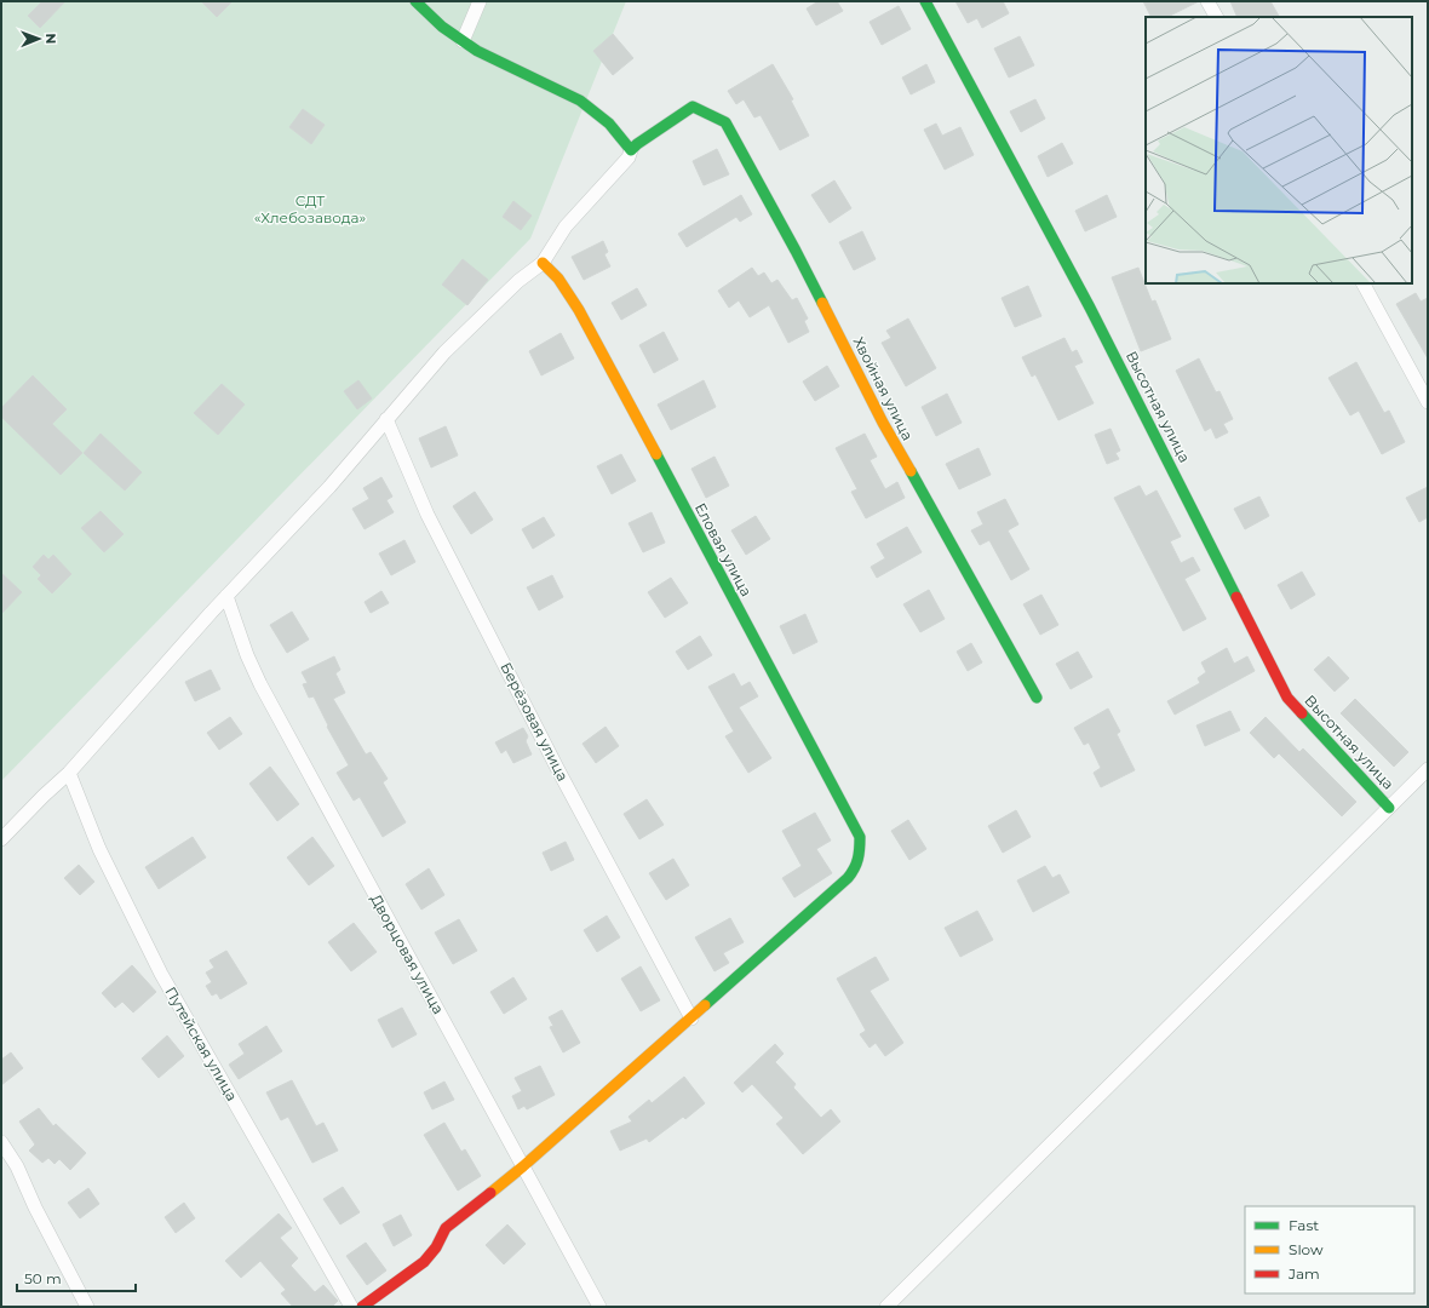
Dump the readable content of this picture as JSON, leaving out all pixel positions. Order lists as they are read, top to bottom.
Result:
{
  "streets": {
    "street": [
      "Хвойная улица",
      "Высотная улица",
      "Еловая улица",
      "Берёзовая улица",
      "Дворцовая улица",
      "Путейская улица"
    ]
  },
  "crossings": [
    ["Еловая улица", "Берёзовая улица"]
  ],
  "parks": ["СДТ «Хлебозавода»"],
  "legend": ["Fast", "Slow", "Jam"],
  "scale_bar": "50 m",
  "north": "right"
}
